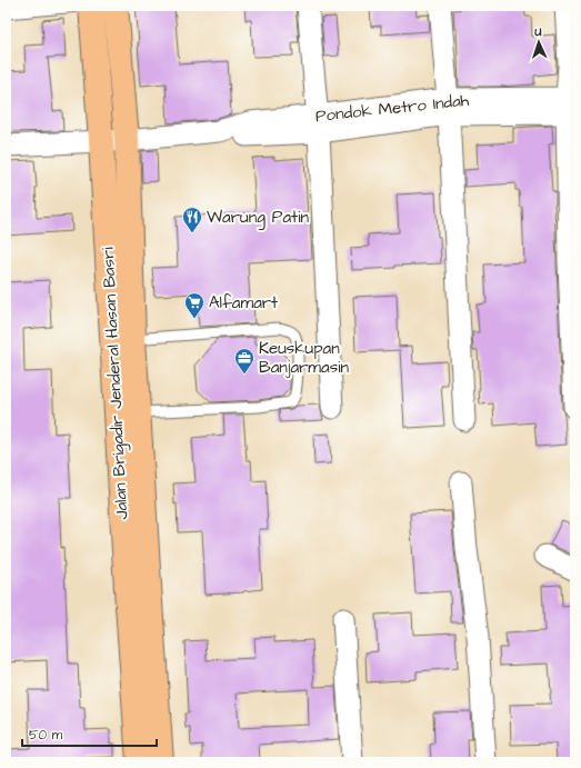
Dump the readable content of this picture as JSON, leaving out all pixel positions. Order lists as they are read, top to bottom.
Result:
{
  "streets": {
    "highway": ["Jalan Brigadir Jenderal Hasan Basri"],
    "street": ["Pondok Metro Indah"]
  },
  "crossings": [
    ["Pondok Metro Indah", "Jalan Brigadir Jenderal Hasan Basri"]
  ],
  "places": {
    "restaurant": ["Warung Patin"],
    "supermarket": ["Alfamart"],
    "office": ["Keuskupan Banjarmasin"]
  },
  "scale_bar": "50 m",
  "north": "top"
}
